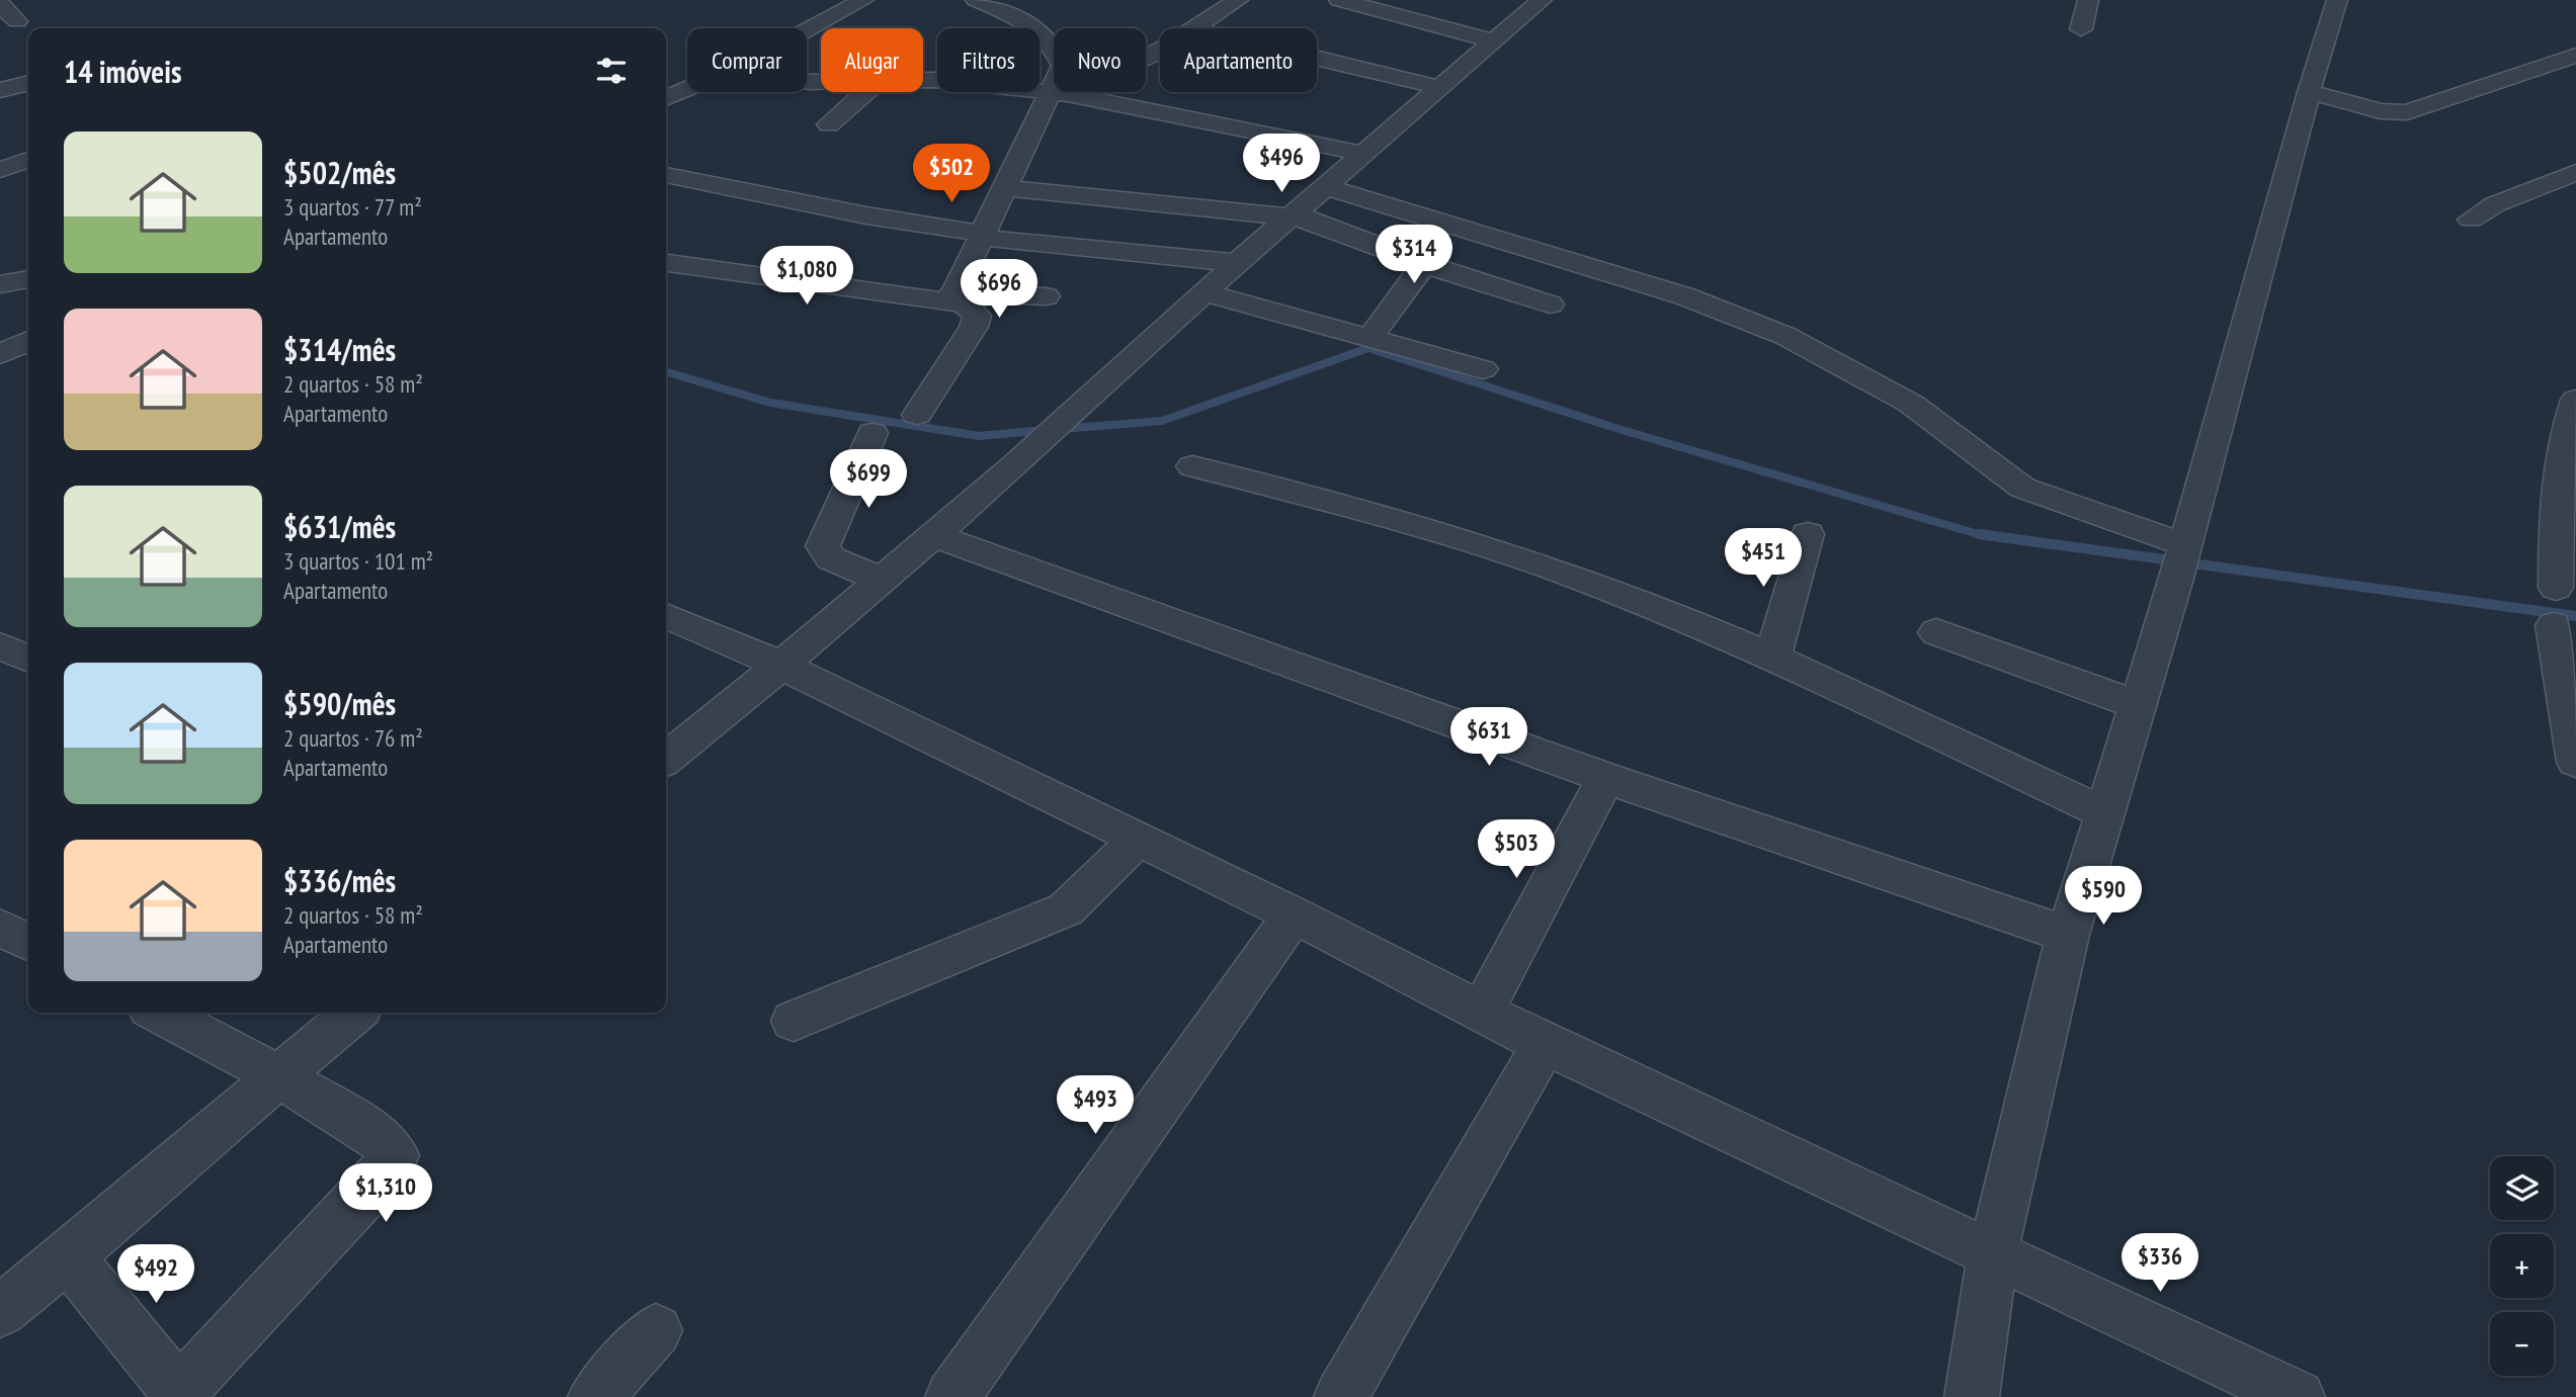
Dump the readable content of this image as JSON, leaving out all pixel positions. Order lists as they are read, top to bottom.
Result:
{
  "page": {
    "chip": [
      "Comprar",
      "Alugar",
      "Filtros",
      "Novo",
      "Apartamento"
    ],
    "heading": "14 imóveis",
    "list": [
      {
        "name": "$502/mês",
        "note": "3 quartos · 77 m² · Apartamento"
      },
      {
        "name": "$314/mês",
        "note": "2 quartos · 58 m² · Apartamento"
      },
      {
        "name": "$631/mês",
        "note": "3 quartos · 101 m² · Apartamento"
      },
      {
        "name": "$590/mês",
        "note": "2 quartos · 76 m² · Apartamento"
      },
      {
        "name": "$336/mês",
        "note": "2 quartos · 58 m² · Apartamento"
      }
    ],
    "price": [
      "$496",
      "$502",
      "$314",
      "$1,080",
      "$696",
      "$699",
      "$451",
      "$631",
      "$503",
      "$590",
      "$493",
      "$1,310",
      "$336",
      "$492"
    ],
    "map_buttons": ["+", "−"]
  }
}
